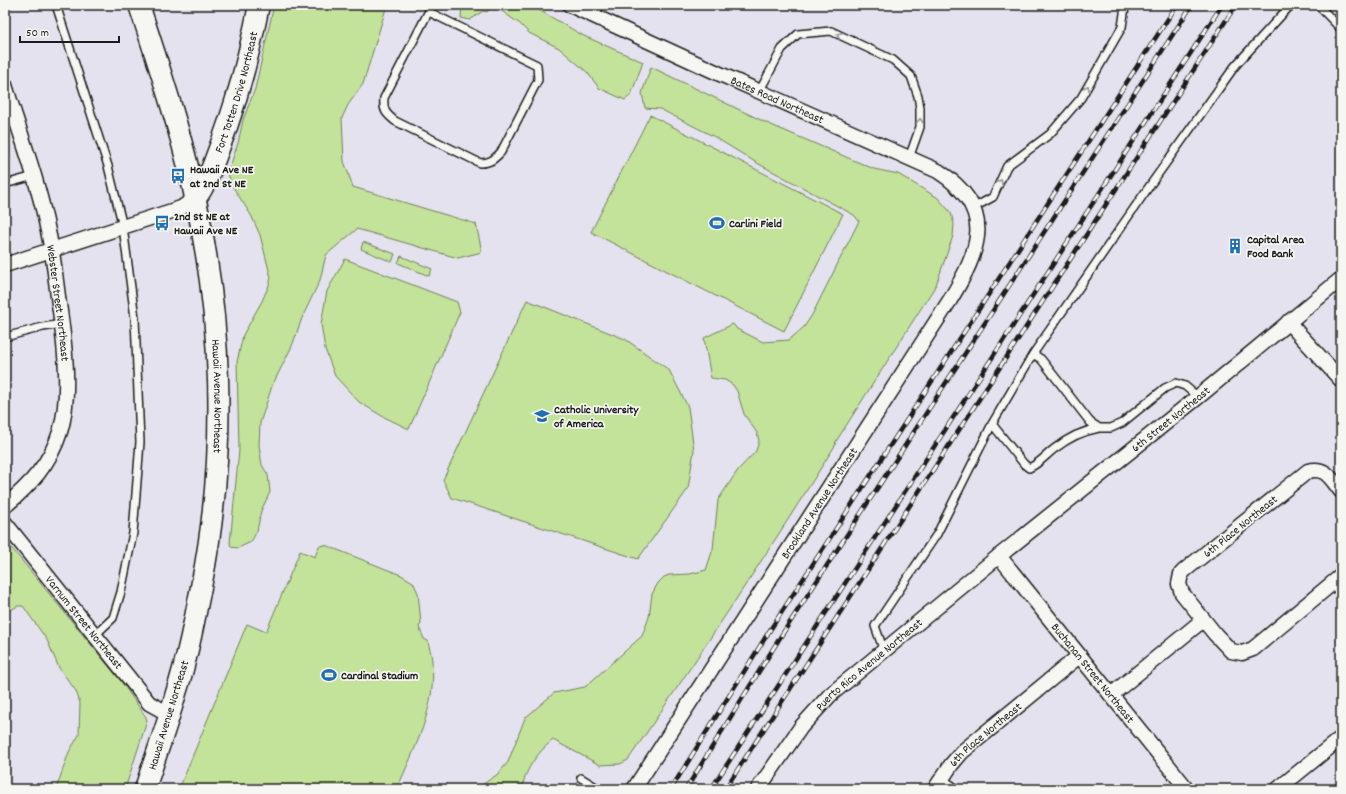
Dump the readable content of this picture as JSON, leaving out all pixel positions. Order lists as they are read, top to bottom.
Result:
{
  "streets": {
    "street": [
      "Fort Totten Drive Northeast",
      "Bates Road Northeast",
      "Webster Street Northeast",
      "Hawaii Avenue Northeast",
      "6th Street Northeast",
      "Brookland Avenue Northeast",
      "6th Place Northeast",
      "Varnum Street Northeast",
      "Puerto Rico Avenue Northeast",
      "Buchanan Street Northeast"
    ]
  },
  "crossings": [
    ["Fort Totten Drive Northeast", "Hawaii Avenue Northeast"],
    ["Bates Road Northeast", "Brookland Avenue Northeast"],
    ["Hawaii Avenue Northeast", "Varnum Street Northeast"],
    ["6th Street Northeast", "Puerto Rico Avenue Northeast"],
    ["6th Street Northeast", "Buchanan Street Northeast"],
    ["6th Place Northeast", "Buchanan Street Northeast"],
    ["Puerto Rico Avenue Northeast", "Buchanan Street Northeast"]
  ],
  "places": {
    "bus stop": ["Hawaii Ave NE at 2nd St NE", "2nd St NE at Hawaii Ave NE"],
    "sports": ["Carlini Field", "Cardinal Stadium"],
    "building": ["Capital Area Food Bank"],
    "school or university": ["Catholic University of America"]
  },
  "scale_bar": "50 m"
}
